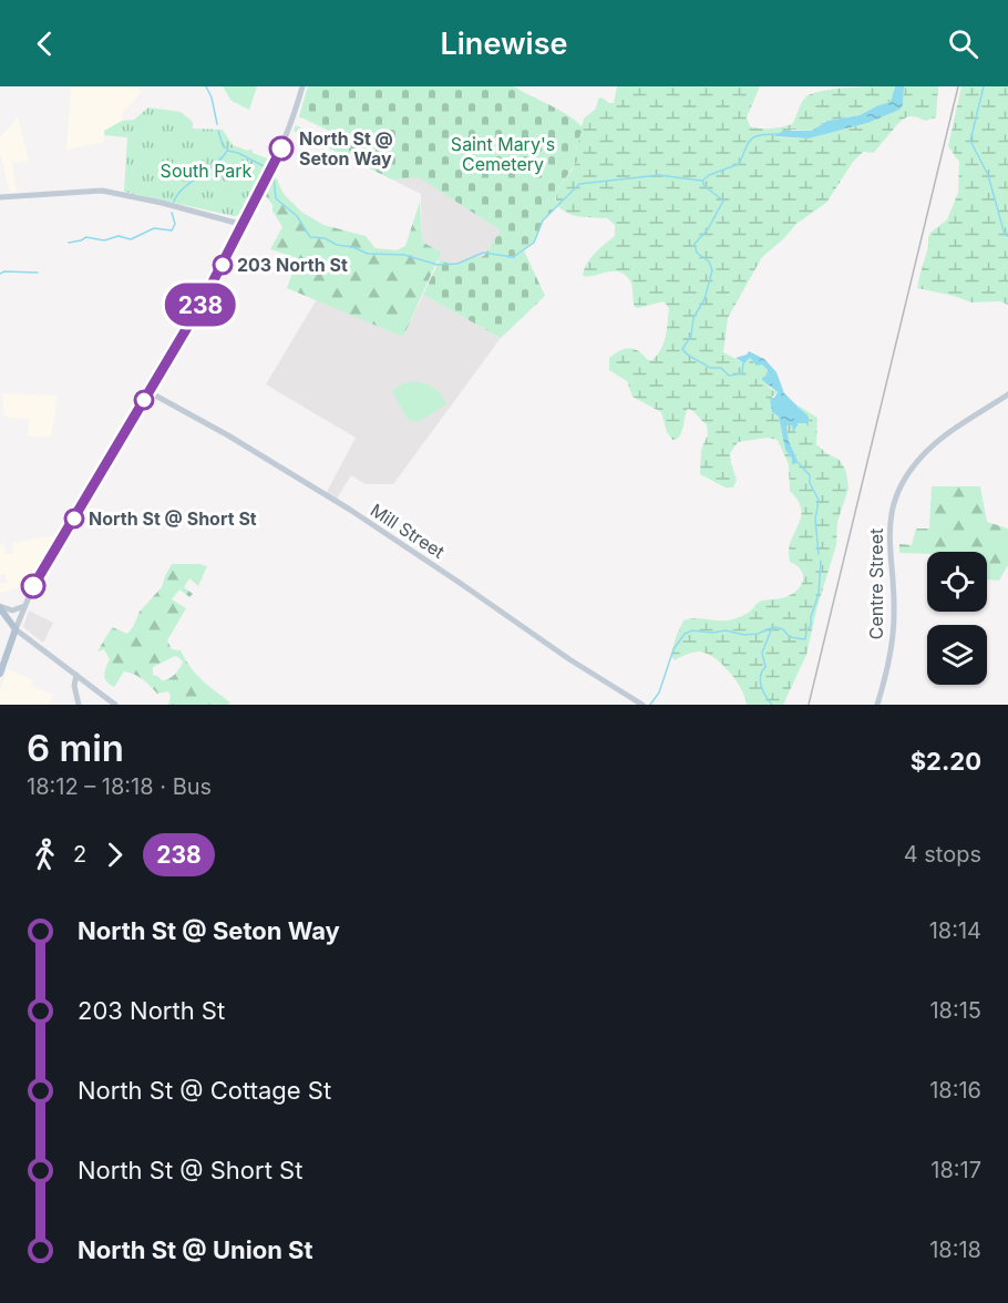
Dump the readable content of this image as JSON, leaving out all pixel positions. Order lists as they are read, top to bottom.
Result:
{
  "streets": {
    "main road": ["Mill Street", "Centre Street"]
  },
  "parks": ["Saint Mary's Cemetery", "South Park"],
  "places": ["North St @ Seton Way", "203 North St", "North St @ Short St"],
  "lines": ["bus line 238"],
  "page": {
    "header": "Linewise",
    "on_map": "238",
    "heading": ["6 min", "18:12 – 18:18 · Bus", "$2.20"],
    "legs": ["2", "238", "4 stops"],
    "list": [
      {
        "name": "North St @ Seton Way",
        "value": "18:14"
      },
      {
        "name": "203 North St",
        "value": "18:15"
      },
      {
        "name": "North St @ Cottage St",
        "value": "18:16"
      },
      {
        "name": "North St @ Short St",
        "value": "18:17"
      },
      {
        "name": "North St @ Union St",
        "value": "18:18"
      }
    ]
  }
}
